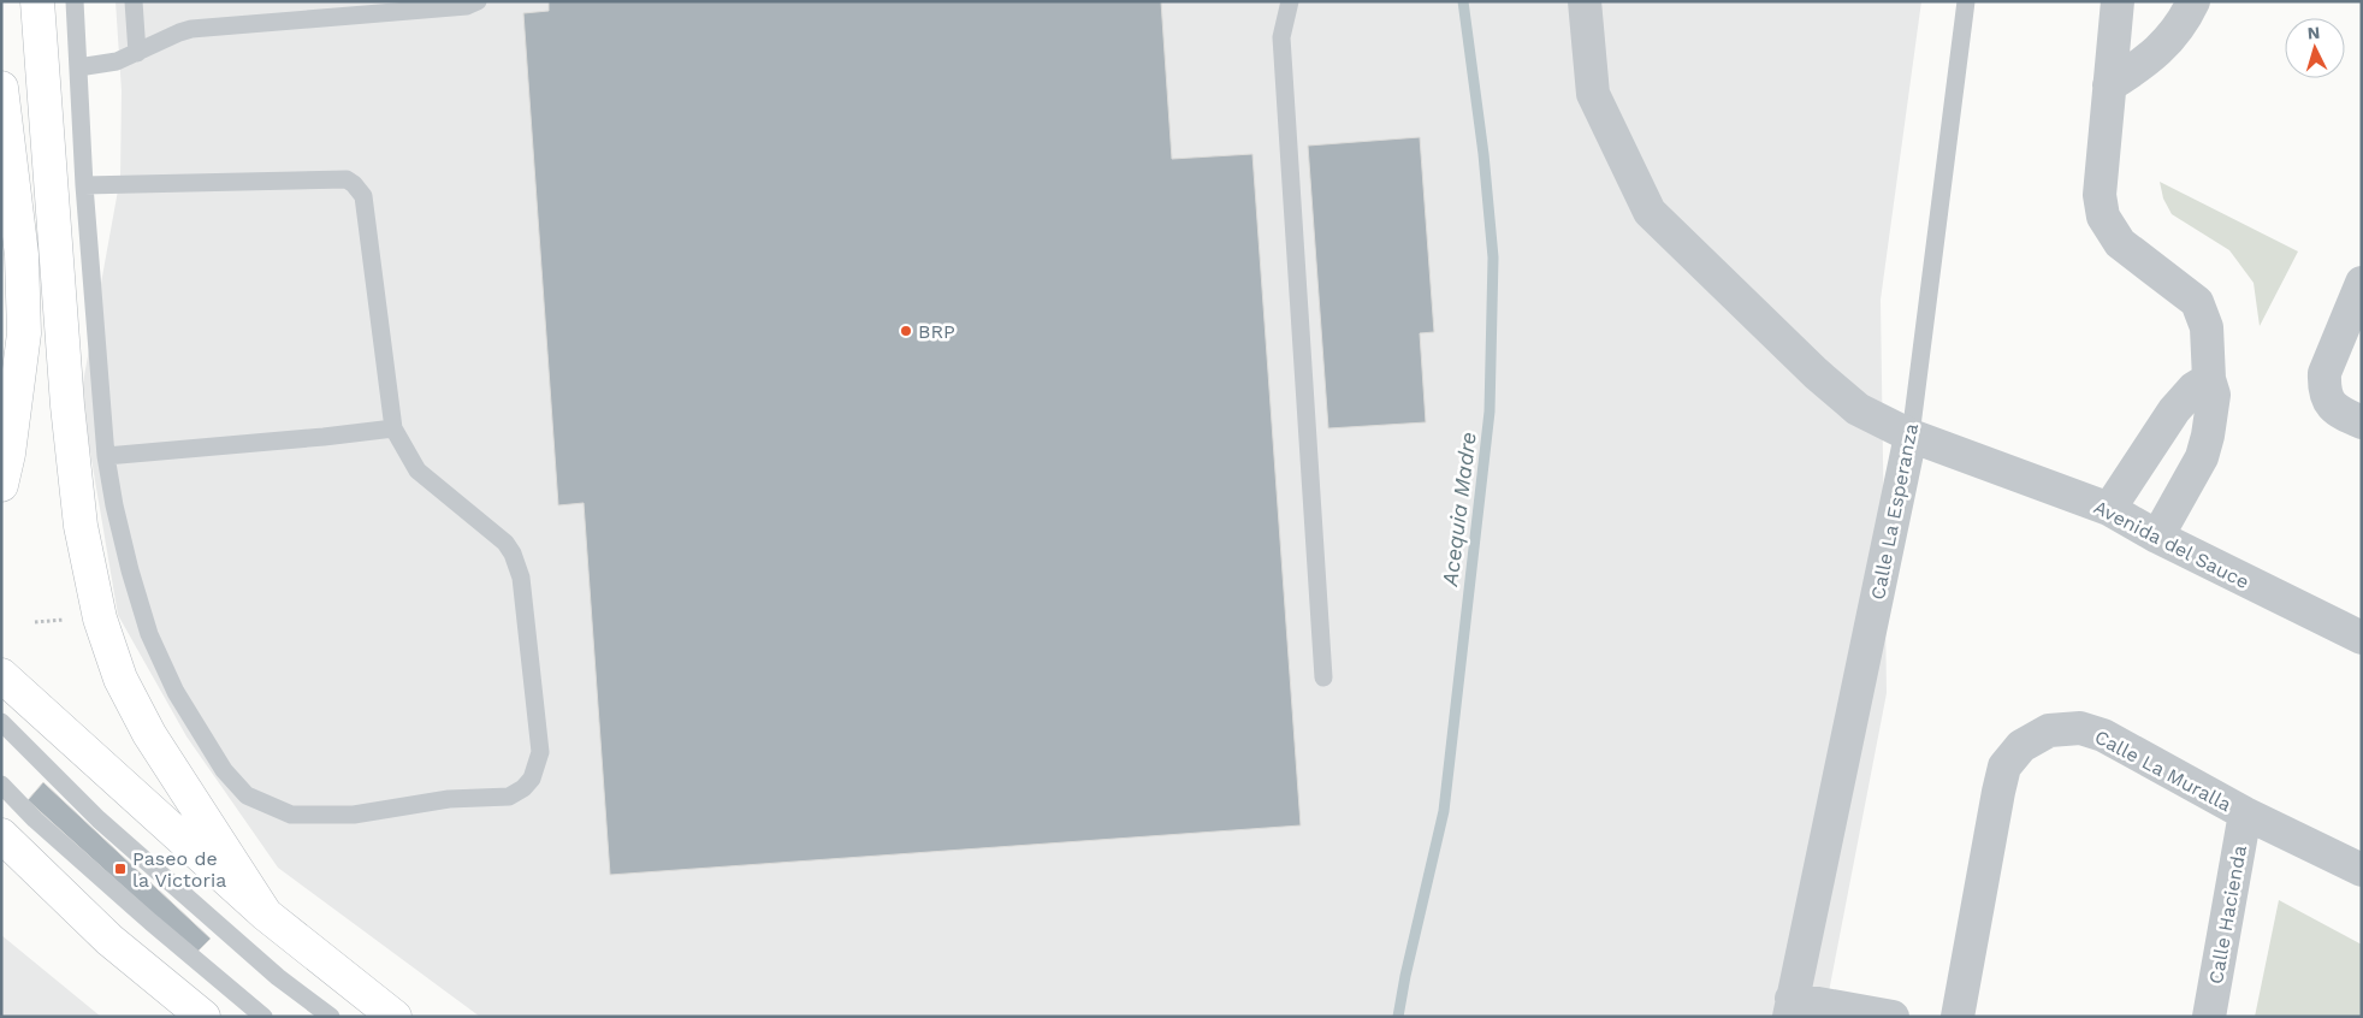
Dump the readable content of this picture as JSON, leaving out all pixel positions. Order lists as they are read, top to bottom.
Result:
{
  "streets": {
    "street": [
      "Calle La Esperanza",
      "Avenida del Sauce",
      "Calle La Muralla",
      "Calle Hacienda"
    ]
  },
  "crossings": [
    ["Calle La Esperanza", "Avenida del Sauce"],
    ["Calle La Muralla", "Calle Hacienda"]
  ],
  "water": ["Acequia Madre"],
  "places": {
    "other": ["BRP"],
    "transit": ["Paseo de la Victoria"]
  },
  "north": "top"
}
